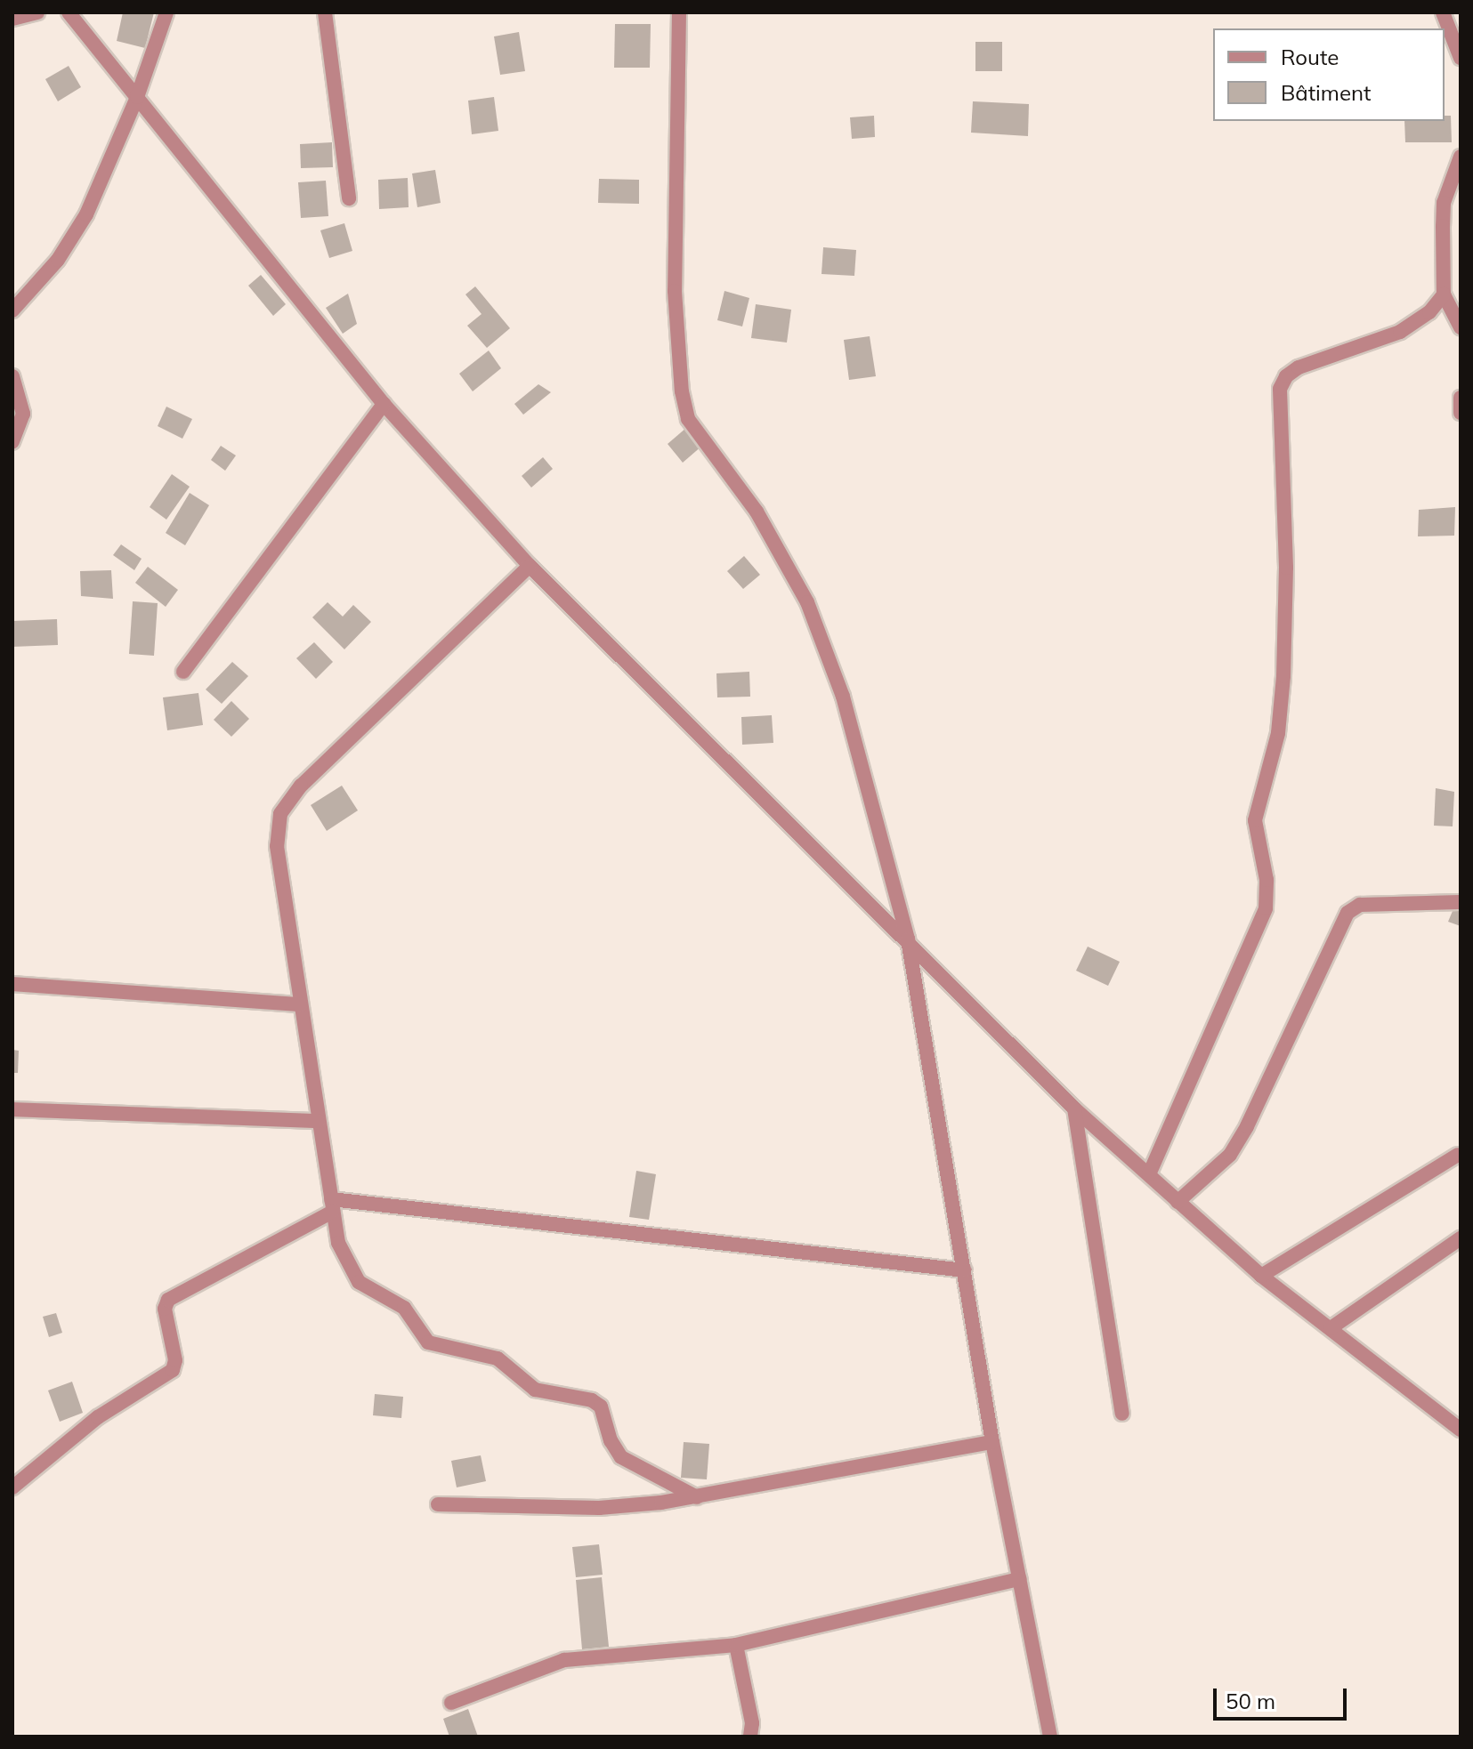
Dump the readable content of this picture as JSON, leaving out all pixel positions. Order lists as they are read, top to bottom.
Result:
{
  "legend": ["Route", "Bâtiment"],
  "scale_bar": "50 m"
}
